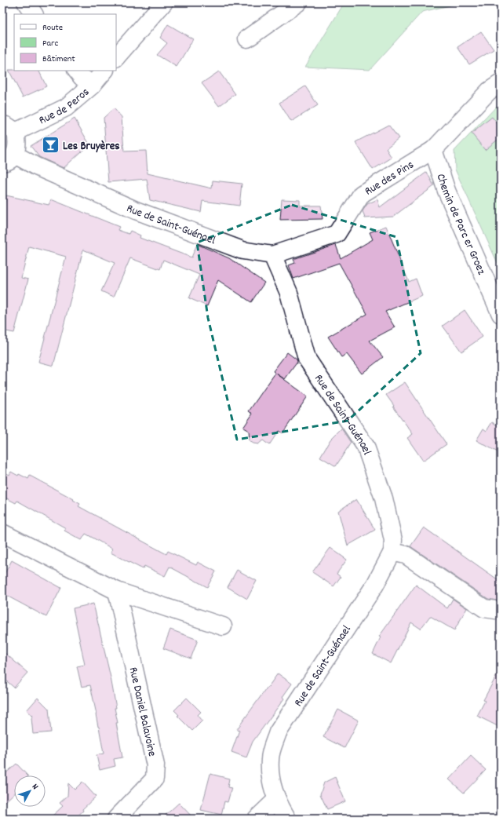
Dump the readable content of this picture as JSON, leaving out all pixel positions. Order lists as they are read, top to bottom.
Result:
{
  "streets": {
    "street": [
      "Rue de Peros",
      "Rue des Pins",
      "Rue de Saint-Guénael",
      "Chemin de Parc er Groez",
      "Rue Daniel Balavoine"
    ]
  },
  "crossings": [
    ["Rue des Pins", "Rue de Saint-Guénael"],
    ["Rue des Pins", "Chemin de Parc er Groez"]
  ],
  "places": {
    "bar": ["Les Bruyères"]
  },
  "legend": ["Route", "Parc", "Bâtiment"],
  "north": "top right"
}
